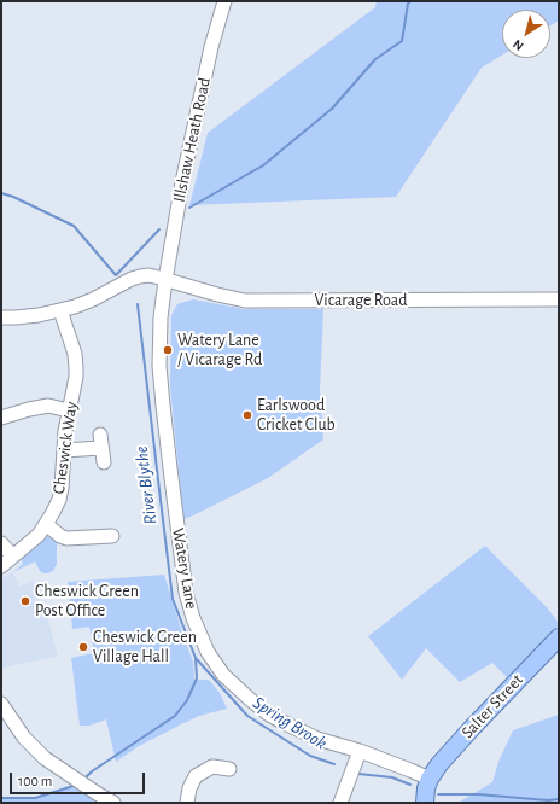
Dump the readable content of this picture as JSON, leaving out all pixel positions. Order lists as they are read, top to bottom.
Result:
{
  "streets": {
    "main road": ["Salter Street"],
    "street": [
      "Illshaw Heath Road",
      "Vicarage Road",
      "Cheswick Way",
      "Watery Lane"
    ]
  },
  "crossings": [
    ["Illshaw Heath Road", "Vicarage Road"],
    ["Illshaw Heath Road", "Watery Lane"],
    ["Vicarage Road", "Cheswick Way"],
    ["Vicarage Road", "Watery Lane"],
    ["Watery Lane", "Salter Street"]
  ],
  "water": ["River Blythe", "Spring Brook"],
  "places": [
    "Watery Lane / Vicarage Rd",
    "Earlswood Cricket Club",
    "Cheswick Green Post Office",
    "Cheswick Green Village Hall"
  ],
  "scale_bar": "100 m",
  "north": "bottom left"
}
